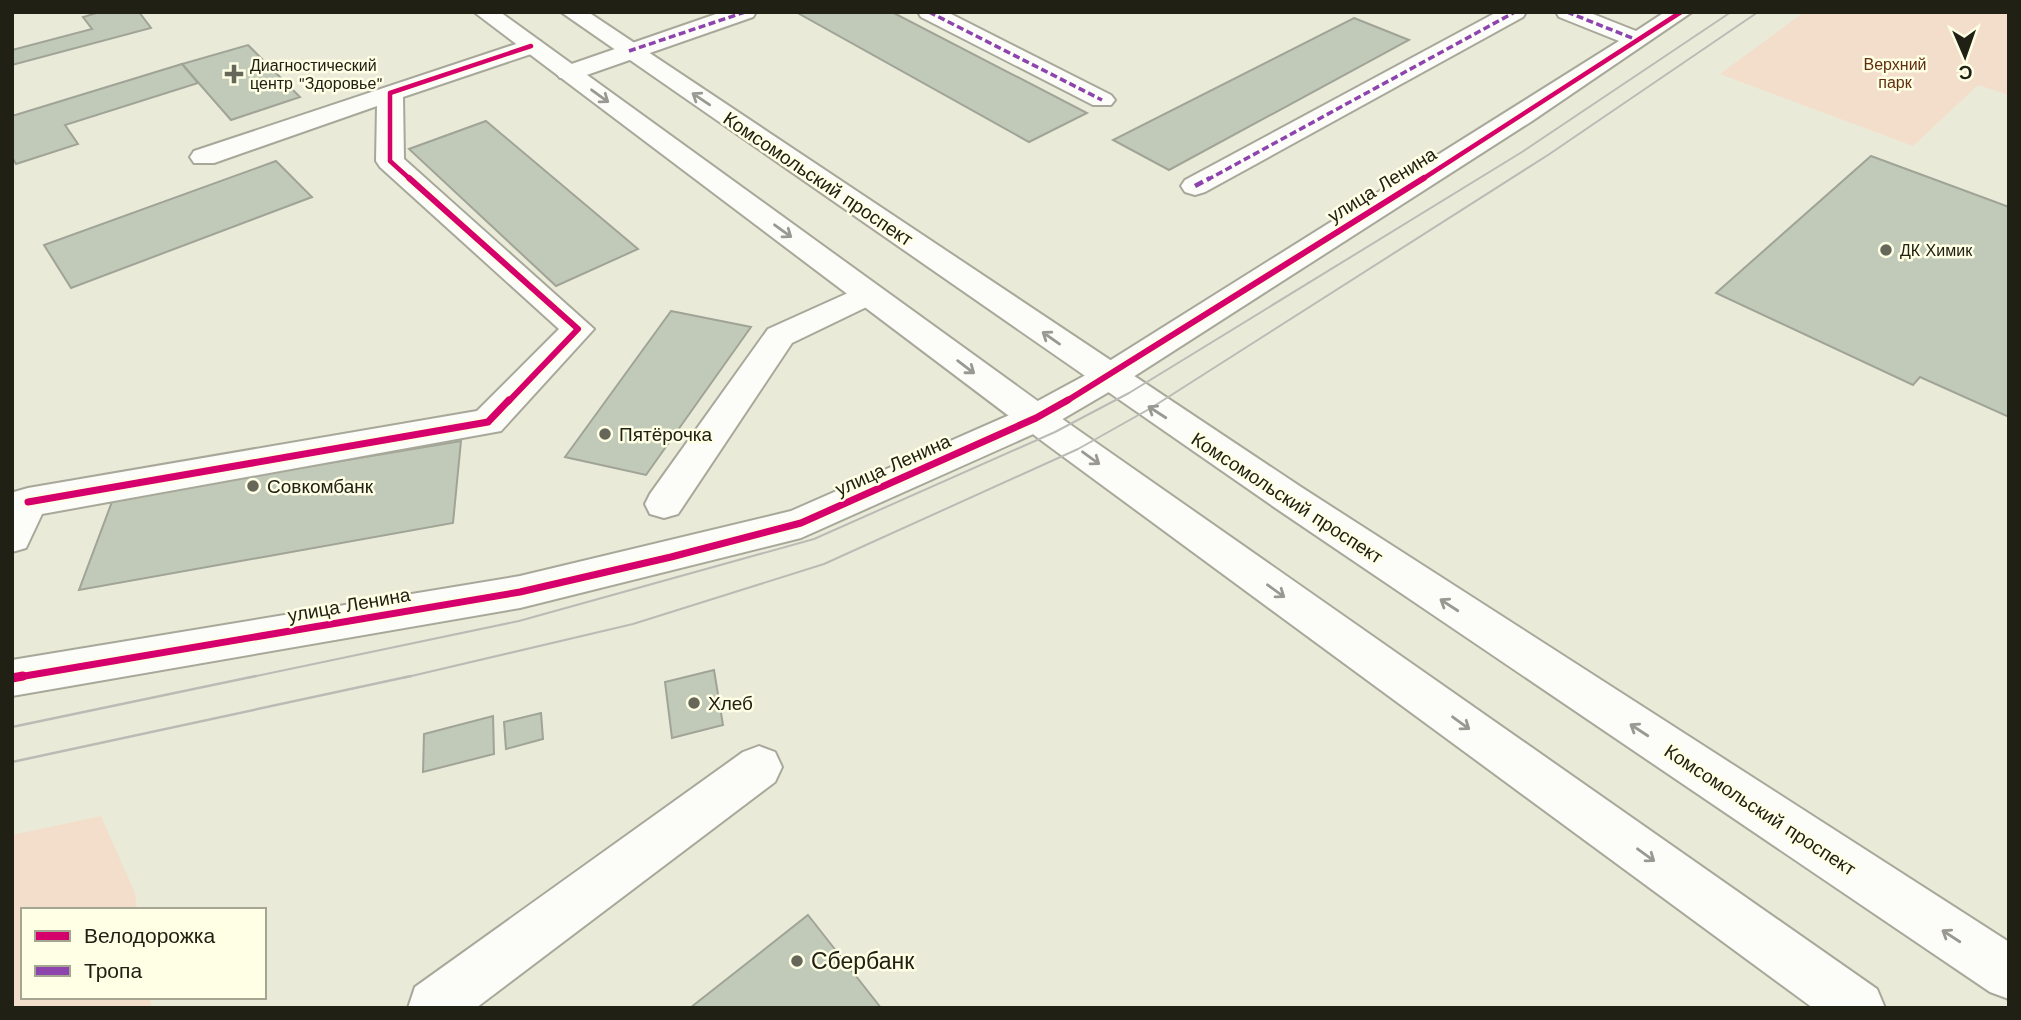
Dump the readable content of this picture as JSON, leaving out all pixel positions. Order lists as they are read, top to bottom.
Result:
{
  "streets": {
    "street": ["Комсомольский проспект", "улица Ленина"]
  },
  "crossings": [
    ["Комсомольский проспект", "улица Ленина"]
  ],
  "parks": ["Верхний парк"],
  "places": {
    "health": ["Диагностический центр \"Здоровье\""],
    "other": [
      "ДК Химик",
      "Пятёрочка",
      "Совкомбанк",
      "Хлеб",
      "Сбербанк"
    ]
  },
  "legend": ["Велодорожка", "Тропа"],
  "north": "bottom"
}
